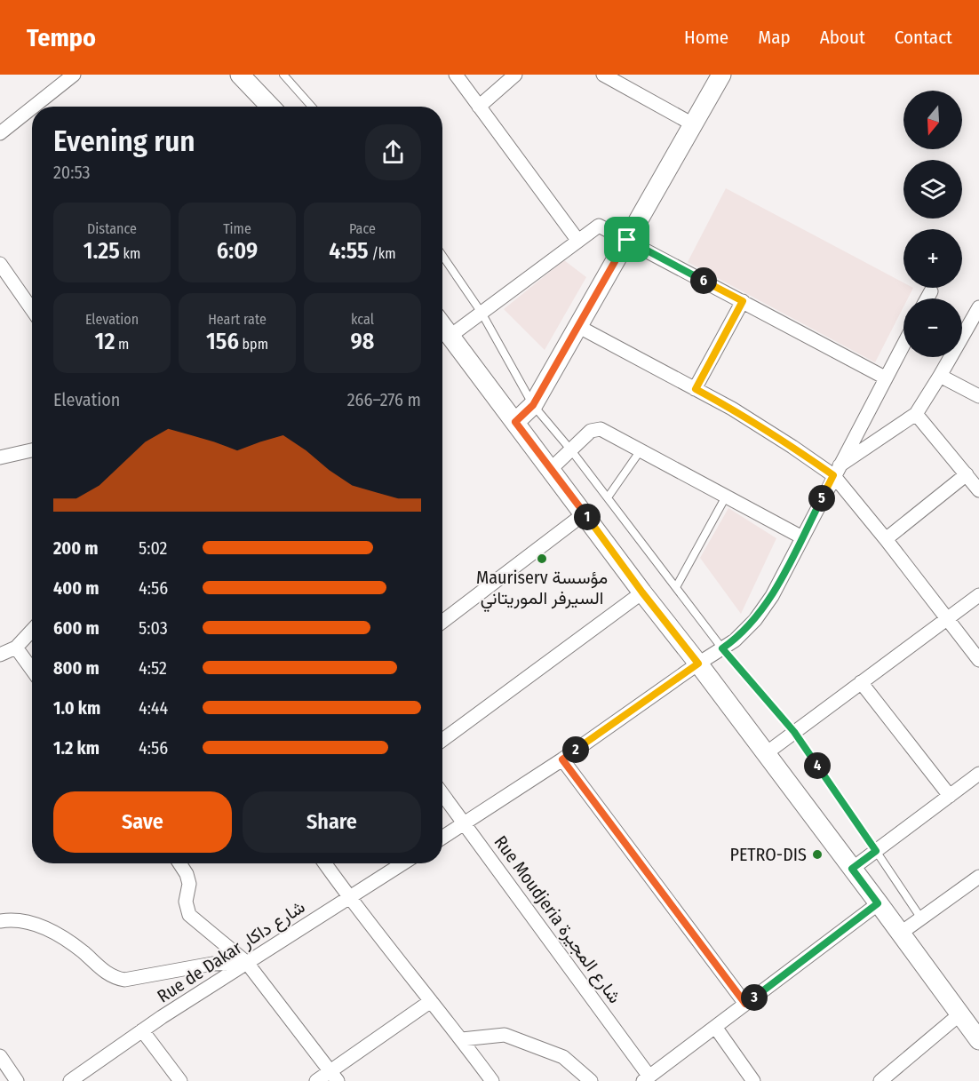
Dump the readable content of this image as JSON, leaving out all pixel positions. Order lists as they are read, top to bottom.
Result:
{
  "streets": {
    "street": ["Rue Moudjeria شارع المجيرة", "Rue de Dakar شارع داكار"]
  },
  "places": ["Mauriserv مؤسسة السيرفر الموريتاني", "PETRO-DIS"],
  "north": "bottom",
  "page": {
    "header": "Tempo",
    "nav": [
      "Home",
      "Map",
      "About",
      "Contact"
    ],
    "map_buttons": ["+", "−"],
    "heading": ["Evening run", "20:53"],
    "stats": [
      ["Distance", "1.25 km"],
      ["Time", "6:09"],
      ["Pace", "4:55 /km"],
      ["Elevation", "12 m"],
      ["Heart rate", "156 bpm"],
      ["kcal", "98"]
    ],
    "pins": [
      "6",
      "5",
      "1",
      "2",
      "4",
      "3"
    ],
    "chart": ["Elevation", "266–276 m"],
    "list": [
      {
        "name": "200 m",
        "note": "5:02"
      },
      {
        "name": "400 m",
        "note": "4:56"
      },
      {
        "name": "600 m",
        "note": "5:03"
      },
      {
        "name": "800 m",
        "note": "4:52"
      },
      {
        "name": "1.0 km",
        "note": "4:44"
      },
      {
        "name": "1.2 km",
        "note": "4:56"
      }
    ],
    "buttons": ["Save", "Share"]
  }
}
